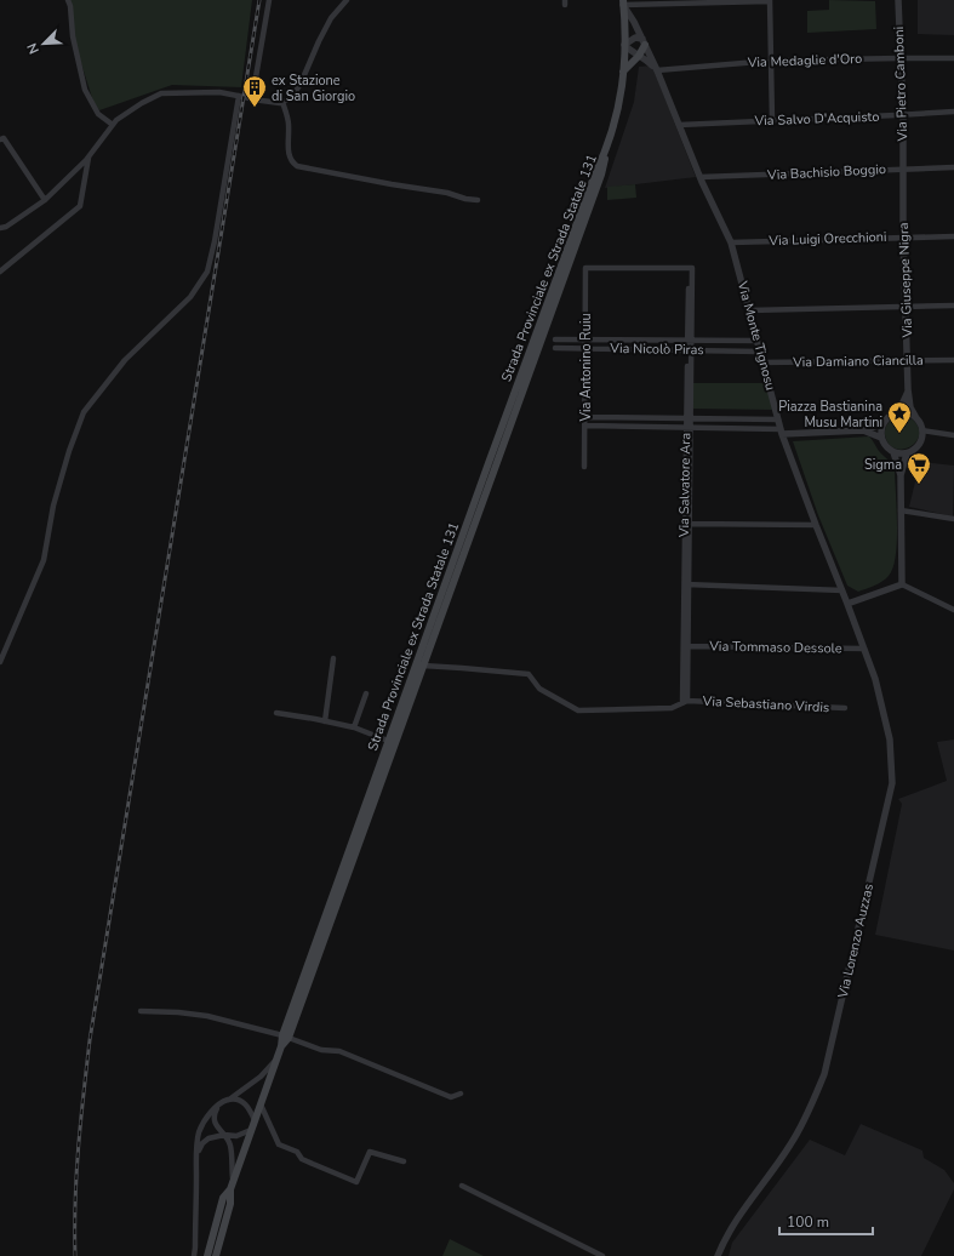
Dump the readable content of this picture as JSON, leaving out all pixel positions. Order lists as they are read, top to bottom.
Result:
{
  "streets": {
    "main road": ["Strada Provinciale ex Strada Statale 131"],
    "street": [
      "Via Medaglie d'Oro",
      "Via Pietro Camboni",
      "Via Salvo D'Acquisto",
      "Via Bachisio Boggio",
      "Via Luigi Orecchioni",
      "Via Giuseppe Nigra",
      "Via Monte Tignosu",
      "Via Nicolò Piras",
      "Via Damiano Ciancilla",
      "Via Antonino Ruiu",
      "Via Salvatore Ara",
      "Via Tommaso Dessole",
      "Via Sebastiano Virdis",
      "Via Lorenzo Auzzas"
    ]
  },
  "crossings": [
    ["Via Medaglie d'Oro", "Via Pietro Camboni"],
    ["Via Medaglie d'Oro", "Via Monte Tignosu"],
    ["Via Pietro Camboni", "Via Salvo D'Acquisto"],
    ["Via Pietro Camboni", "Via Bachisio Boggio"],
    ["Via Pietro Camboni", "Via Giuseppe Nigra"],
    ["Via Salvo D'Acquisto", "Via Monte Tignosu"],
    ["Via Bachisio Boggio", "Via Giuseppe Nigra"],
    ["Via Bachisio Boggio", "Via Monte Tignosu"],
    ["Via Luigi Orecchioni", "Via Giuseppe Nigra"],
    ["Via Luigi Orecchioni", "Via Monte Tignosu"],
    ["Strada Provinciale ex Strada Statale 131", "Via Sebastiano Virdis"],
    ["Via Giuseppe Nigra", "Via Damiano Ciancilla"],
    ["Via Monte Tignosu", "Via Nicolò Piras"],
    ["Via Monte Tignosu", "Via Damiano Ciancilla"],
    ["Via Monte Tignosu", "Via Lorenzo Auzzas"],
    ["Via Nicolò Piras", "Via Antonino Ruiu"],
    ["Via Nicolò Piras", "Via Salvatore Ara"],
    ["Via Antonino Ruiu", "Via Salvatore Ara"],
    ["Via Salvatore Ara", "Via Tommaso Dessole"],
    ["Via Salvatore Ara", "Via Sebastiano Virdis"],
    ["Via Tommaso Dessole", "Via Lorenzo Auzzas"]
  ],
  "places": {
    "building": ["ex Stazione di San Giorgio"],
    "place": ["Piazza Bastianina Musu Martini"],
    "supermarket": ["Sigma"]
  },
  "scale_bar": "100 m",
  "north": "bottom left"
}
